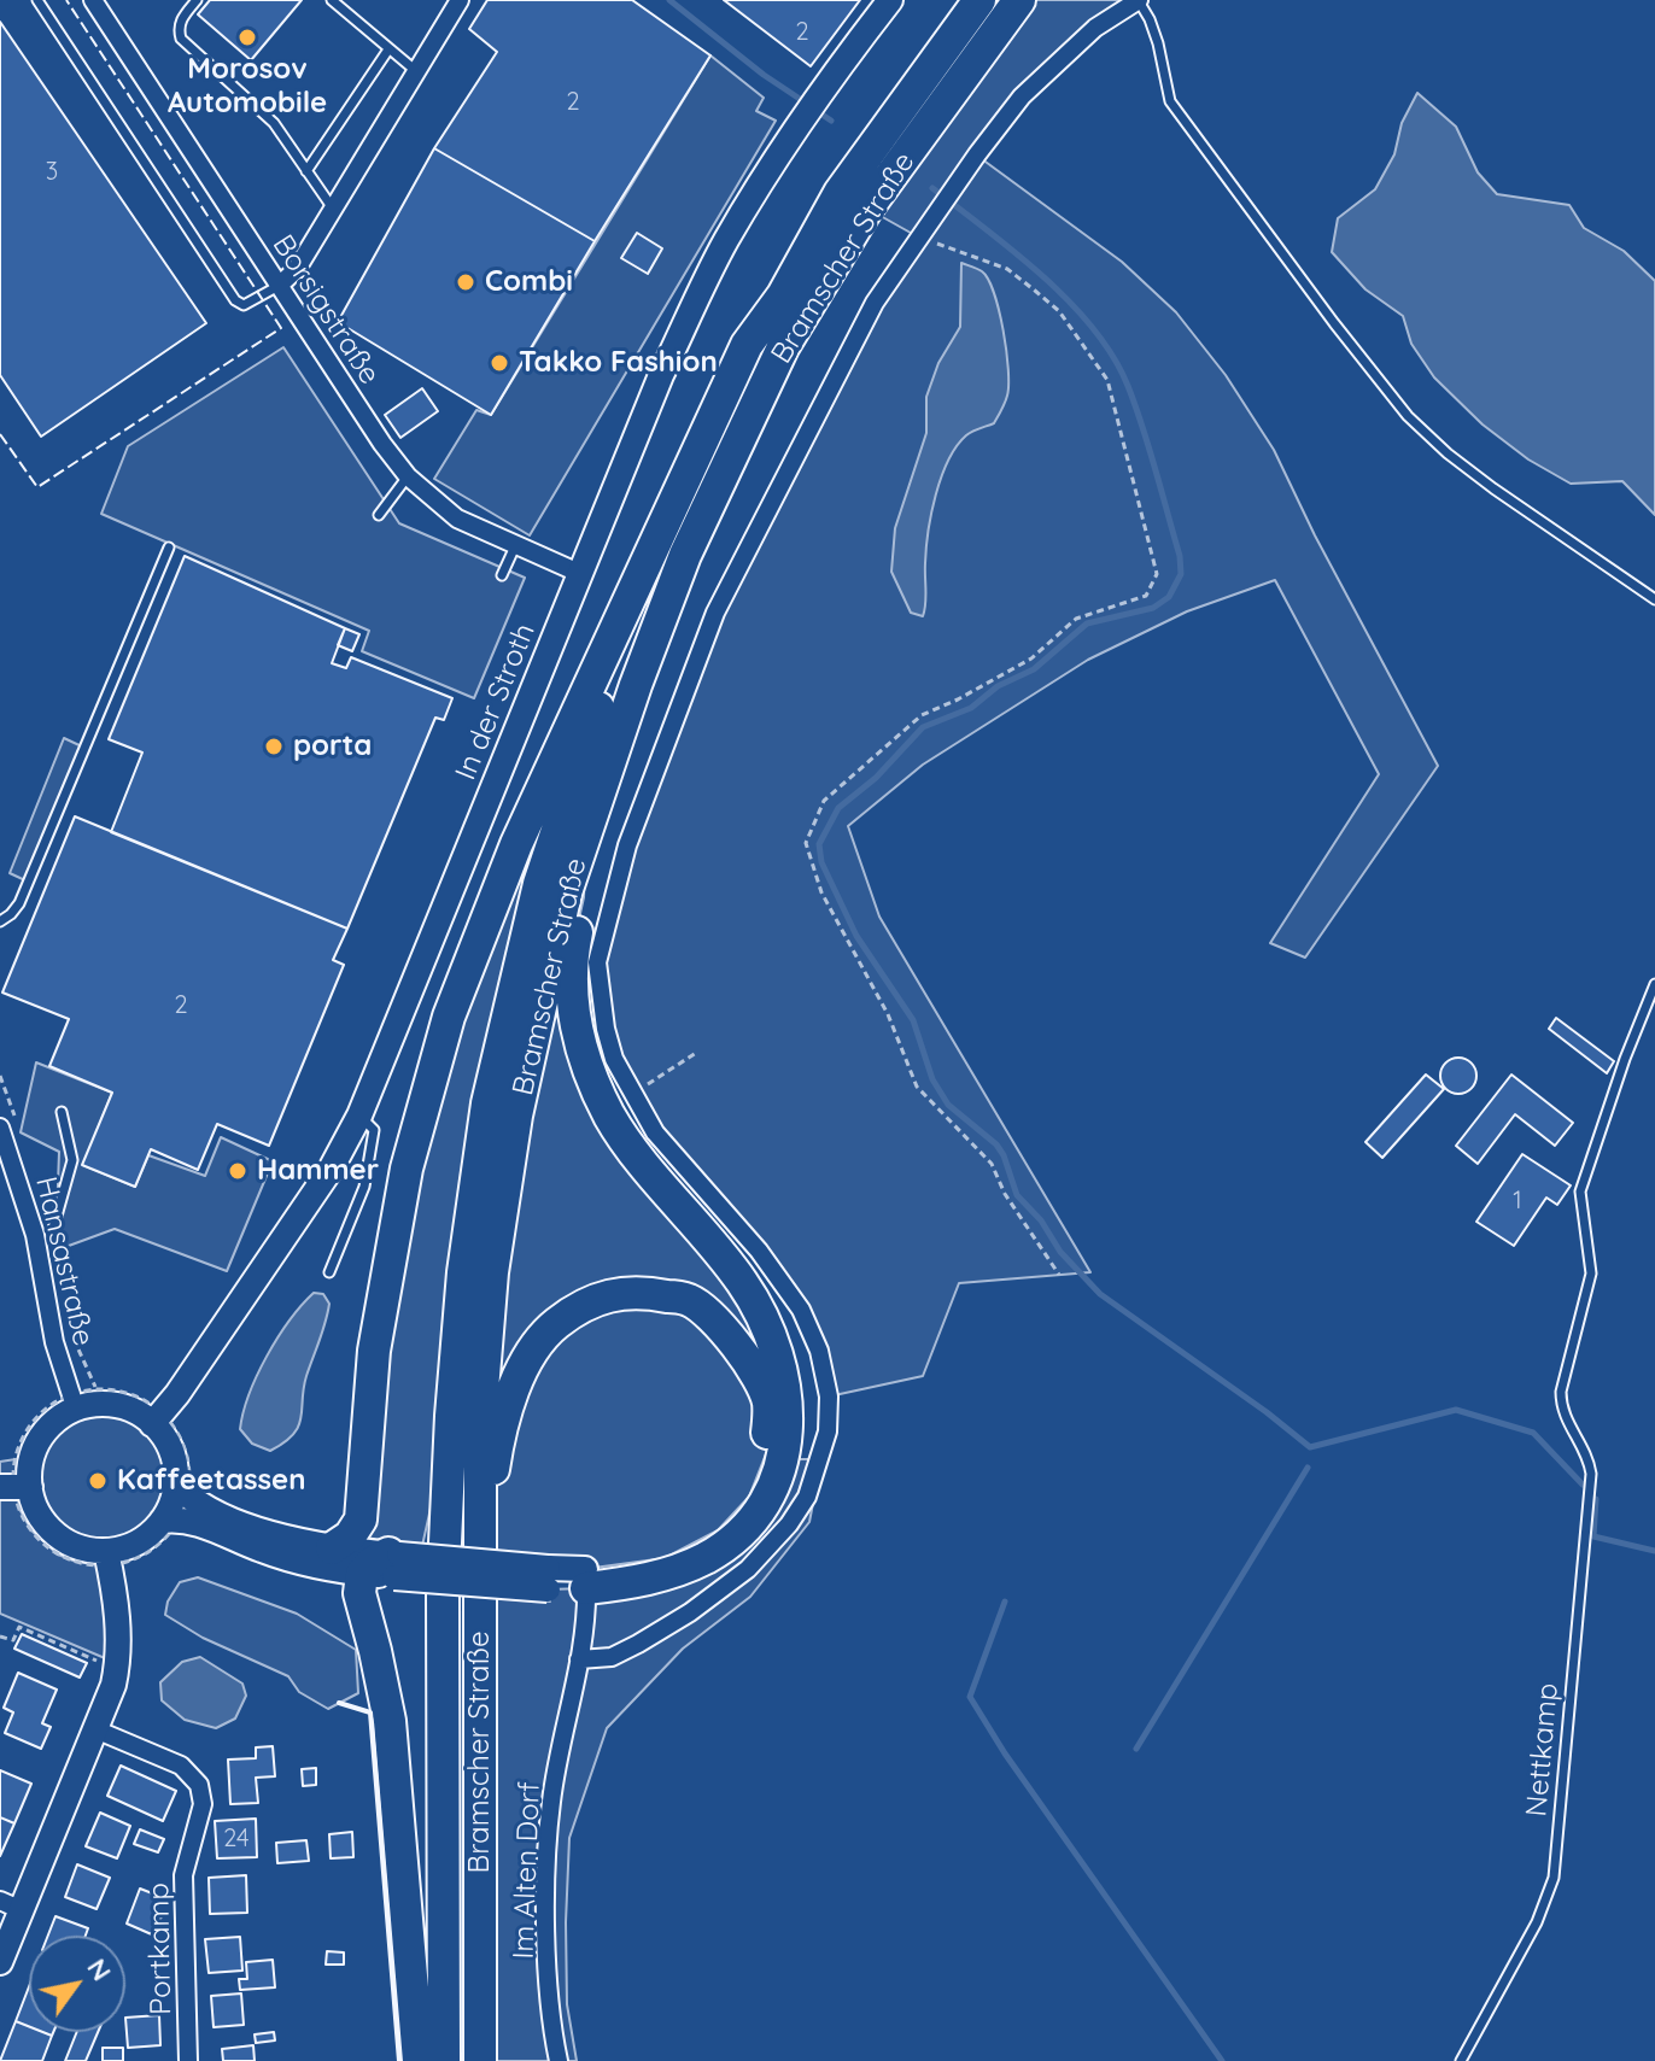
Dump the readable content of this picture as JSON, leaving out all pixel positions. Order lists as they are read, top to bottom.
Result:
{
  "streets": {
    "highway": ["Bramscher Straße"],
    "street": [
      "Borsigstraße",
      "In der Stroth",
      "Hansastraße",
      "Im Alten Dorf",
      "Portkamp"
    ],
    "lane": ["Nettkamp"]
  },
  "crossings": [
    ["Borsigstraße", "In der Stroth"],
    ["In der Stroth", "Hansastraße"]
  ],
  "places": [
    "Morosov Automobile",
    "Combi",
    "Takko Fashion",
    "porta",
    "Hammer",
    "Kaffeetassen"
  ],
  "house_numbers": [
    "2",
    "2",
    "3",
    "2",
    "1",
    "24"
  ],
  "north": "top right"
}
